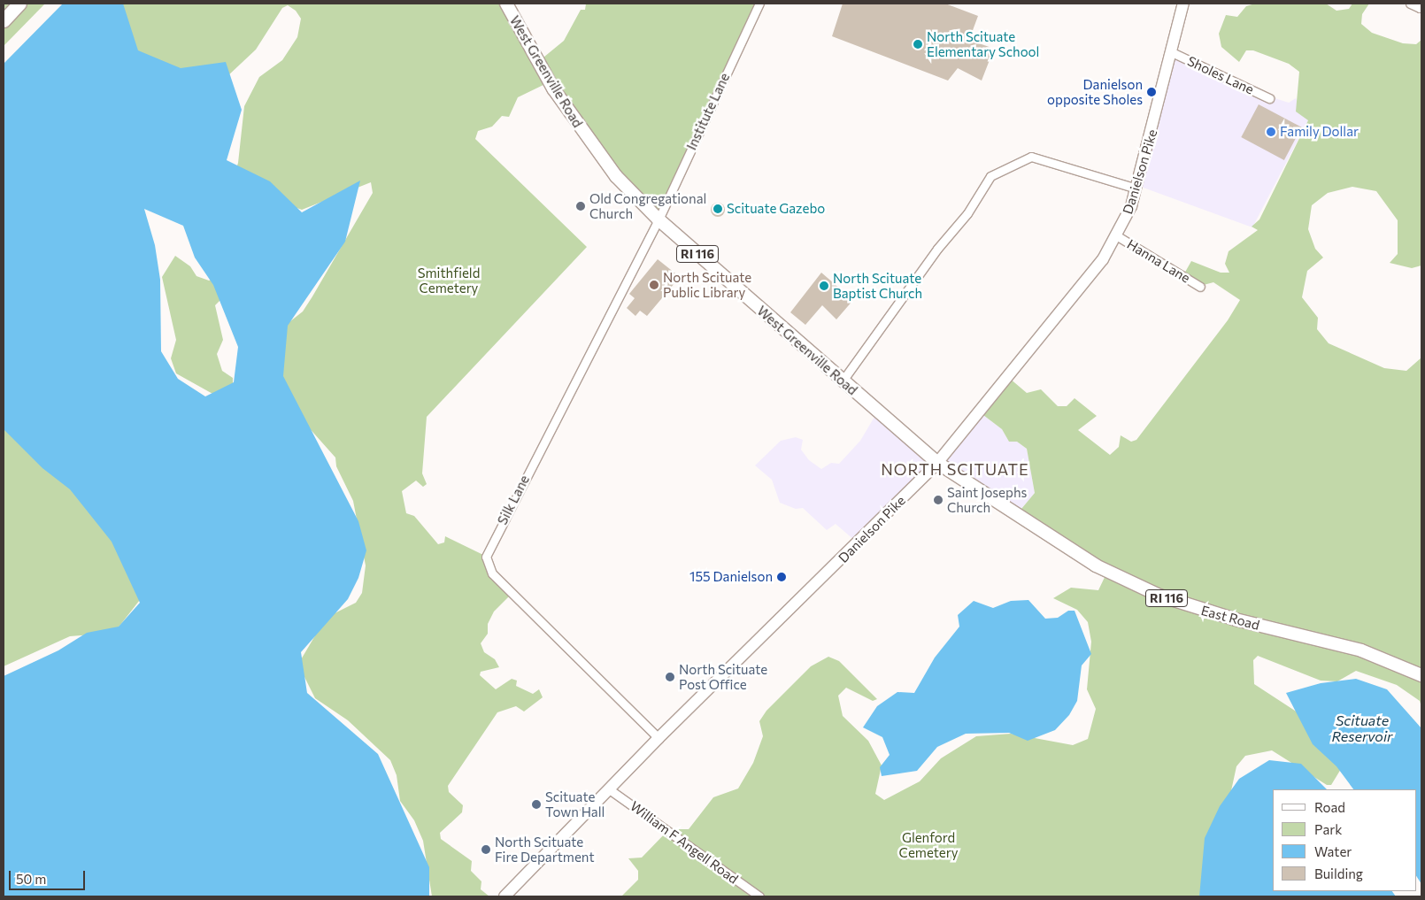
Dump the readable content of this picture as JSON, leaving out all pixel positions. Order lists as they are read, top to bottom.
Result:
{
  "streets": {
    "main road": [
      "West Greenville Road",
      "Danielson Pike",
      "RI 116",
      "East Road"
    ],
    "street": [
      "Sholes Lane",
      "Institute Lane",
      "Hanna Lane",
      "Silk Lane",
      "William F Angell Road"
    ]
  },
  "crossings": [
    ["West Greenville Road", "Institute Lane"],
    ["West Greenville Road", "Danielson Pike"],
    ["West Greenville Road", "Silk Lane"],
    ["West Greenville Road", "East Road"],
    ["Sholes Lane", "Danielson Pike"],
    ["Institute Lane", "Silk Lane"],
    ["Danielson Pike", "Hanna Lane"],
    ["Danielson Pike", "Silk Lane"],
    ["Danielson Pike", "East Road"],
    ["Danielson Pike", "William F Angell Road"]
  ],
  "districts": ["NORTH SCITUATE"],
  "water": ["Scituate Reservoir"],
  "parks": ["Smithfield Cemetery", "Glenford Cemetery"],
  "places": [
    "North Scituate Elementary School",
    "Danielson opposite Sholes",
    "Family Dollar",
    "Old Congregational Church",
    "Scituate Gazebo",
    "North Scituate Public Library",
    "North Scituate Baptist Church",
    "Saint Josephs Church",
    "155 Danielson",
    "North Scituate Post Office",
    "Scituate Town Hall",
    "North Scituate Fire Department"
  ],
  "legend": [
    "Road",
    "Park",
    "Water",
    "Building"
  ],
  "scale_bar": "50 m"
}
